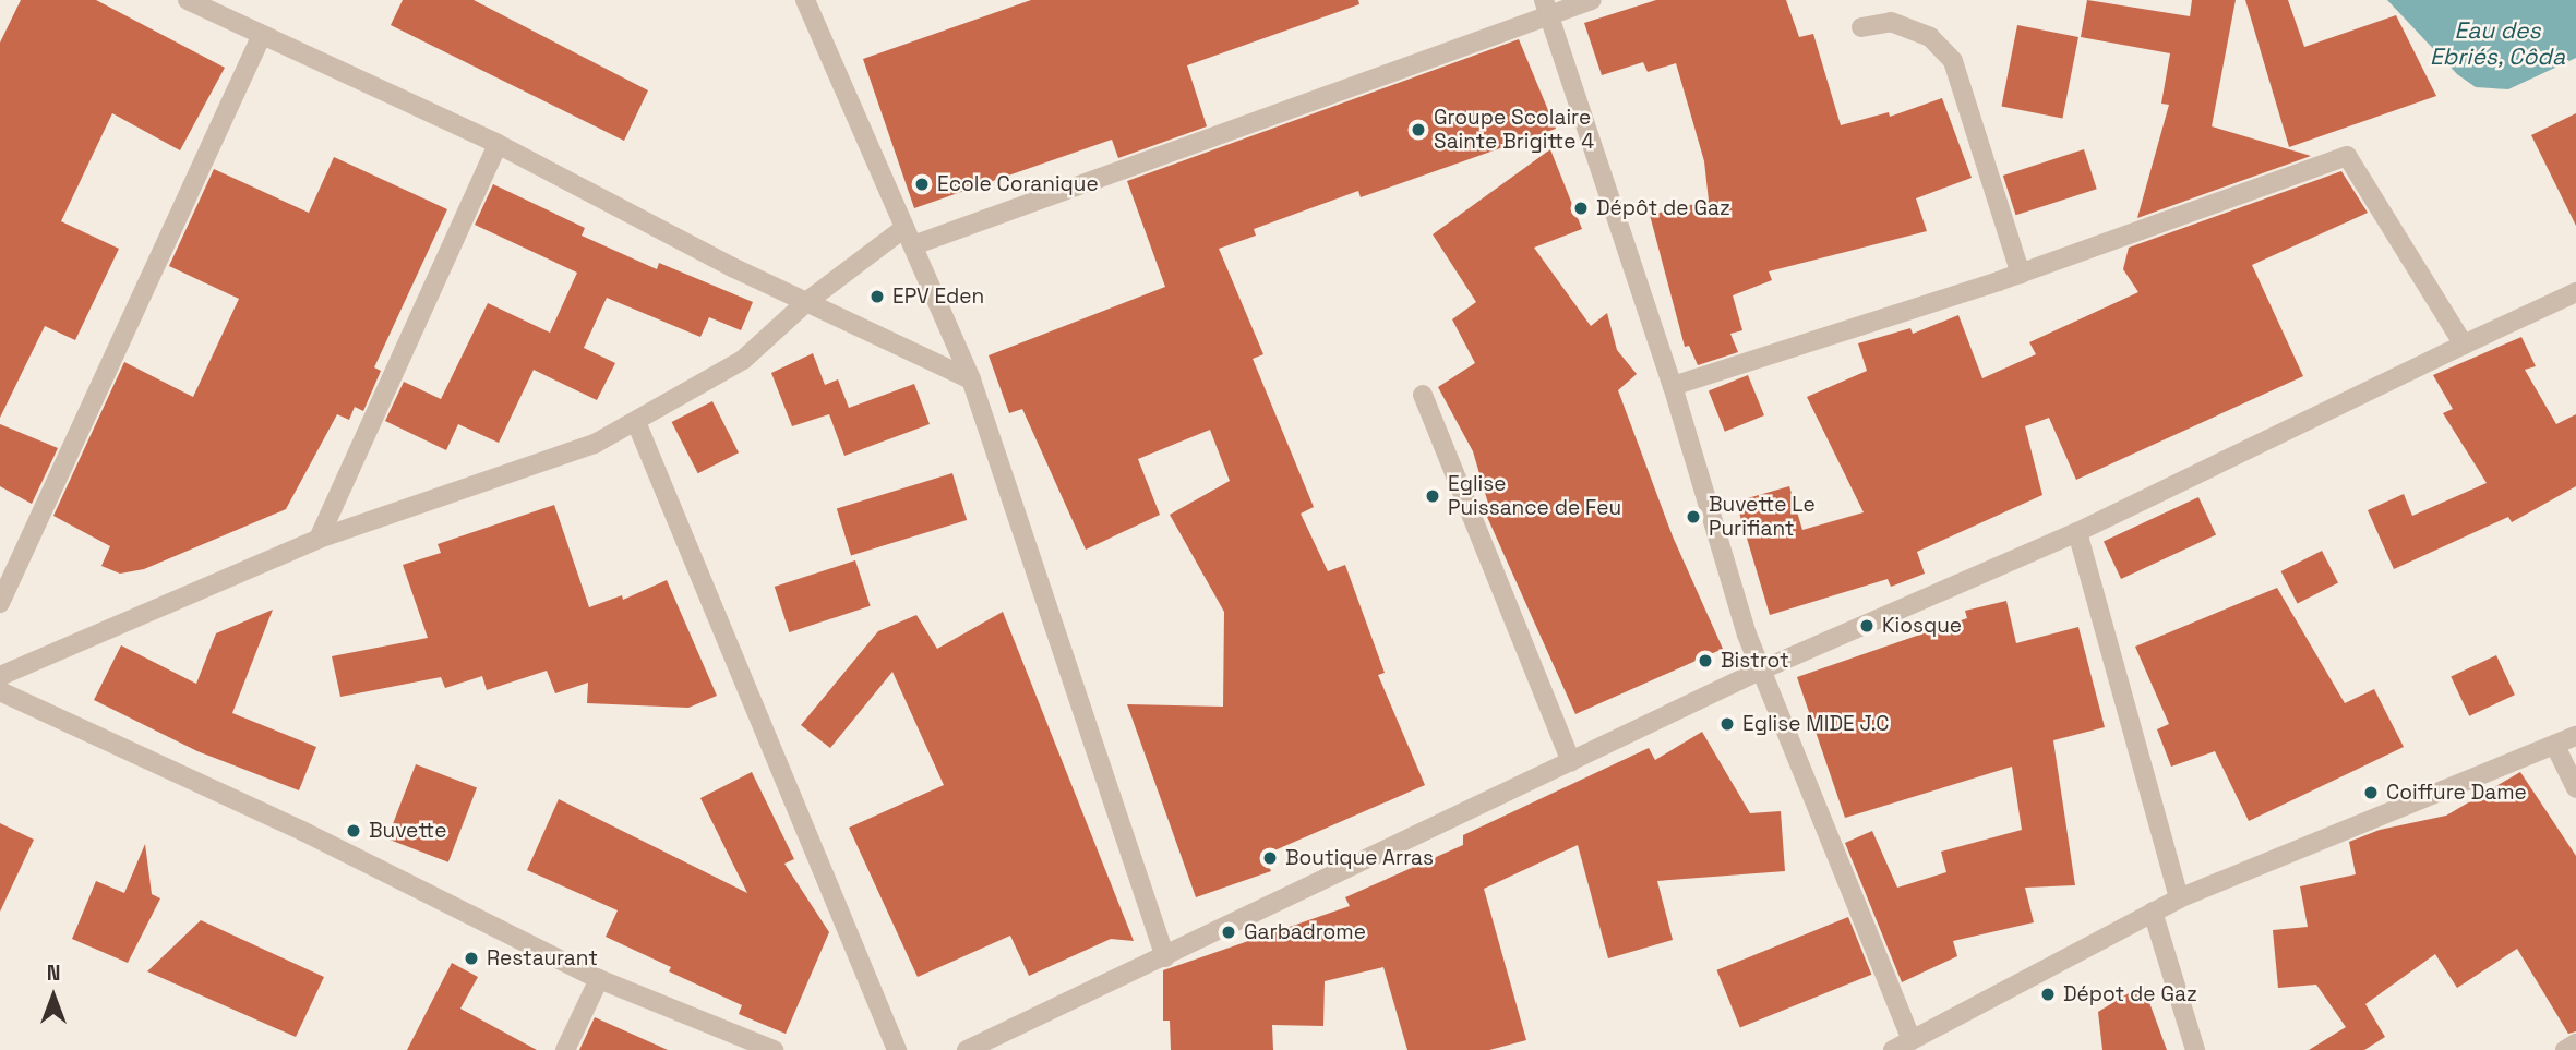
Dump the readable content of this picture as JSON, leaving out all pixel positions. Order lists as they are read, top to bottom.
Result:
{
  "water": ["Eau des Ebriés, Côda"],
  "places": [
    "Groupe Scolaire Sainte Brigitte 4",
    "Ecole Coranique",
    "Dépôt de Gaz",
    "EPV Eden",
    "Eglise Puissance de Feu",
    "Buvette Le Purifiant",
    "Kiosque",
    "Bistrot",
    "Eglise MIDE J.C",
    "Coiffure Dame",
    "Buvette",
    "Boutique Arras",
    "Garbadrome",
    "Restaurant",
    "Dépot de Gaz"
  ],
  "north": "top"
}
